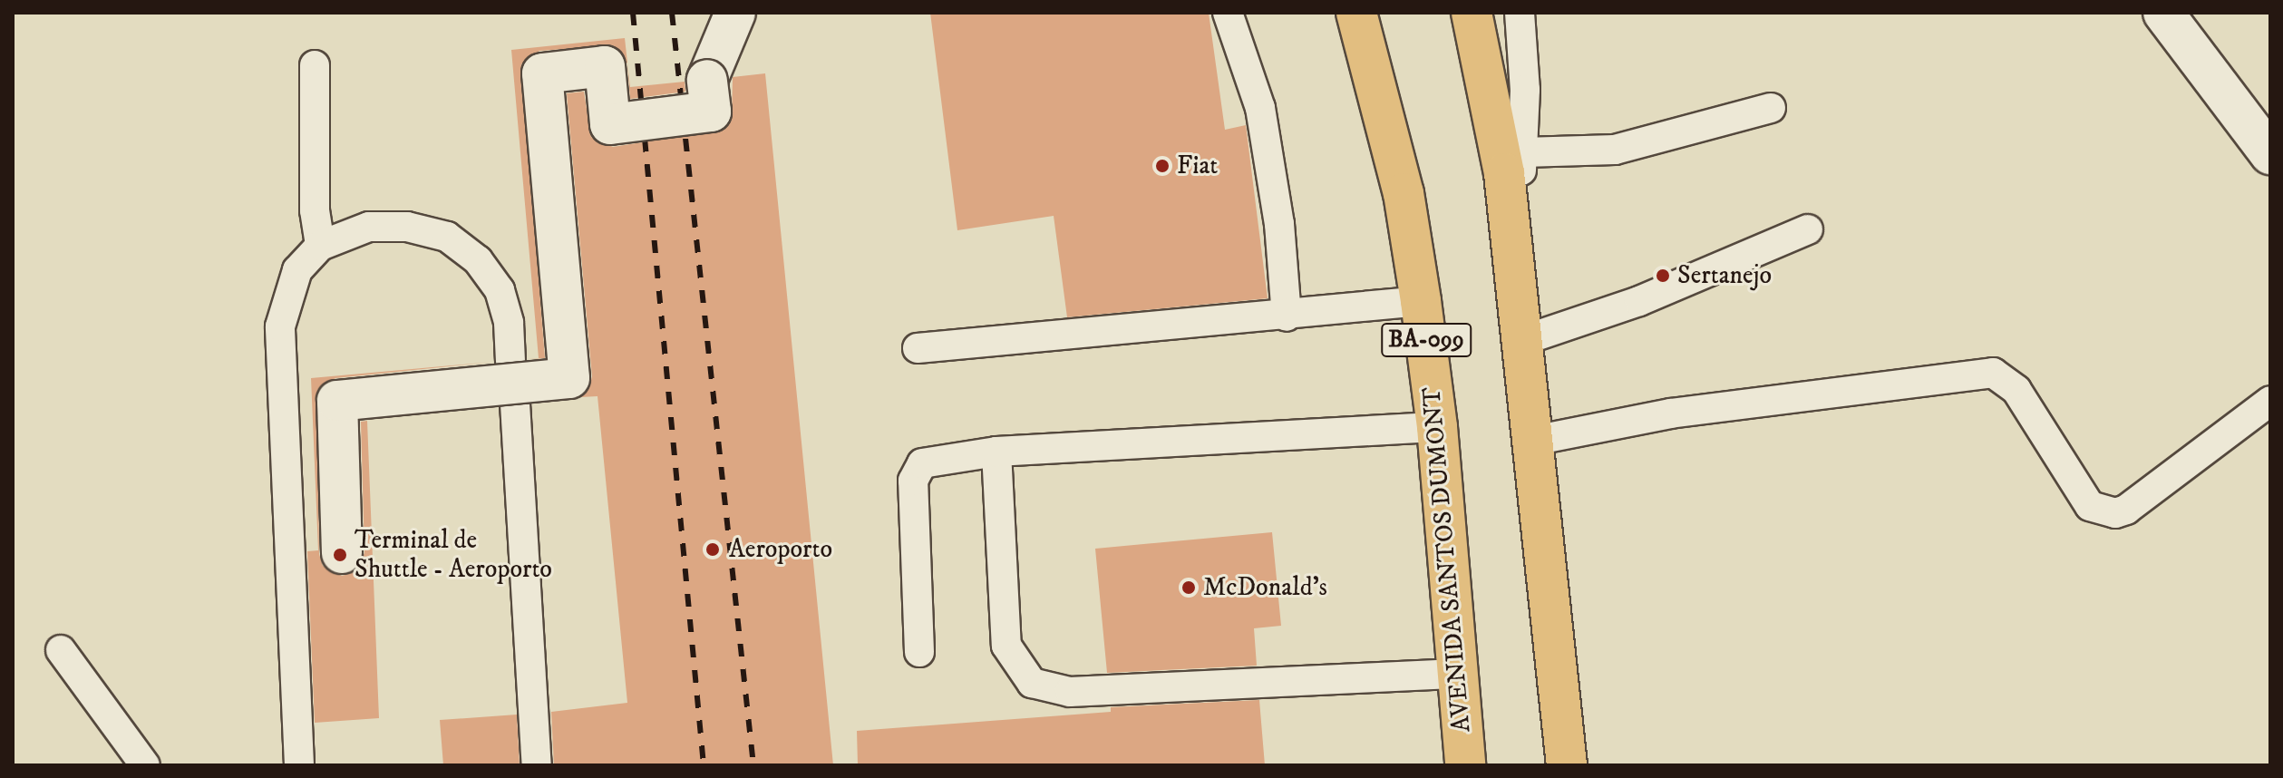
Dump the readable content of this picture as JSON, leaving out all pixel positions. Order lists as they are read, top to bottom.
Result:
{
  "streets": {
    "highway": ["BA-099", "AVENIDA SANTOS DUMONT"]
  },
  "places": [
    "Fiat",
    "Sertanejo",
    "Aeroporto",
    "Terminal de Shuttle - Aeroporto",
    "McDonald's"
  ]
}
